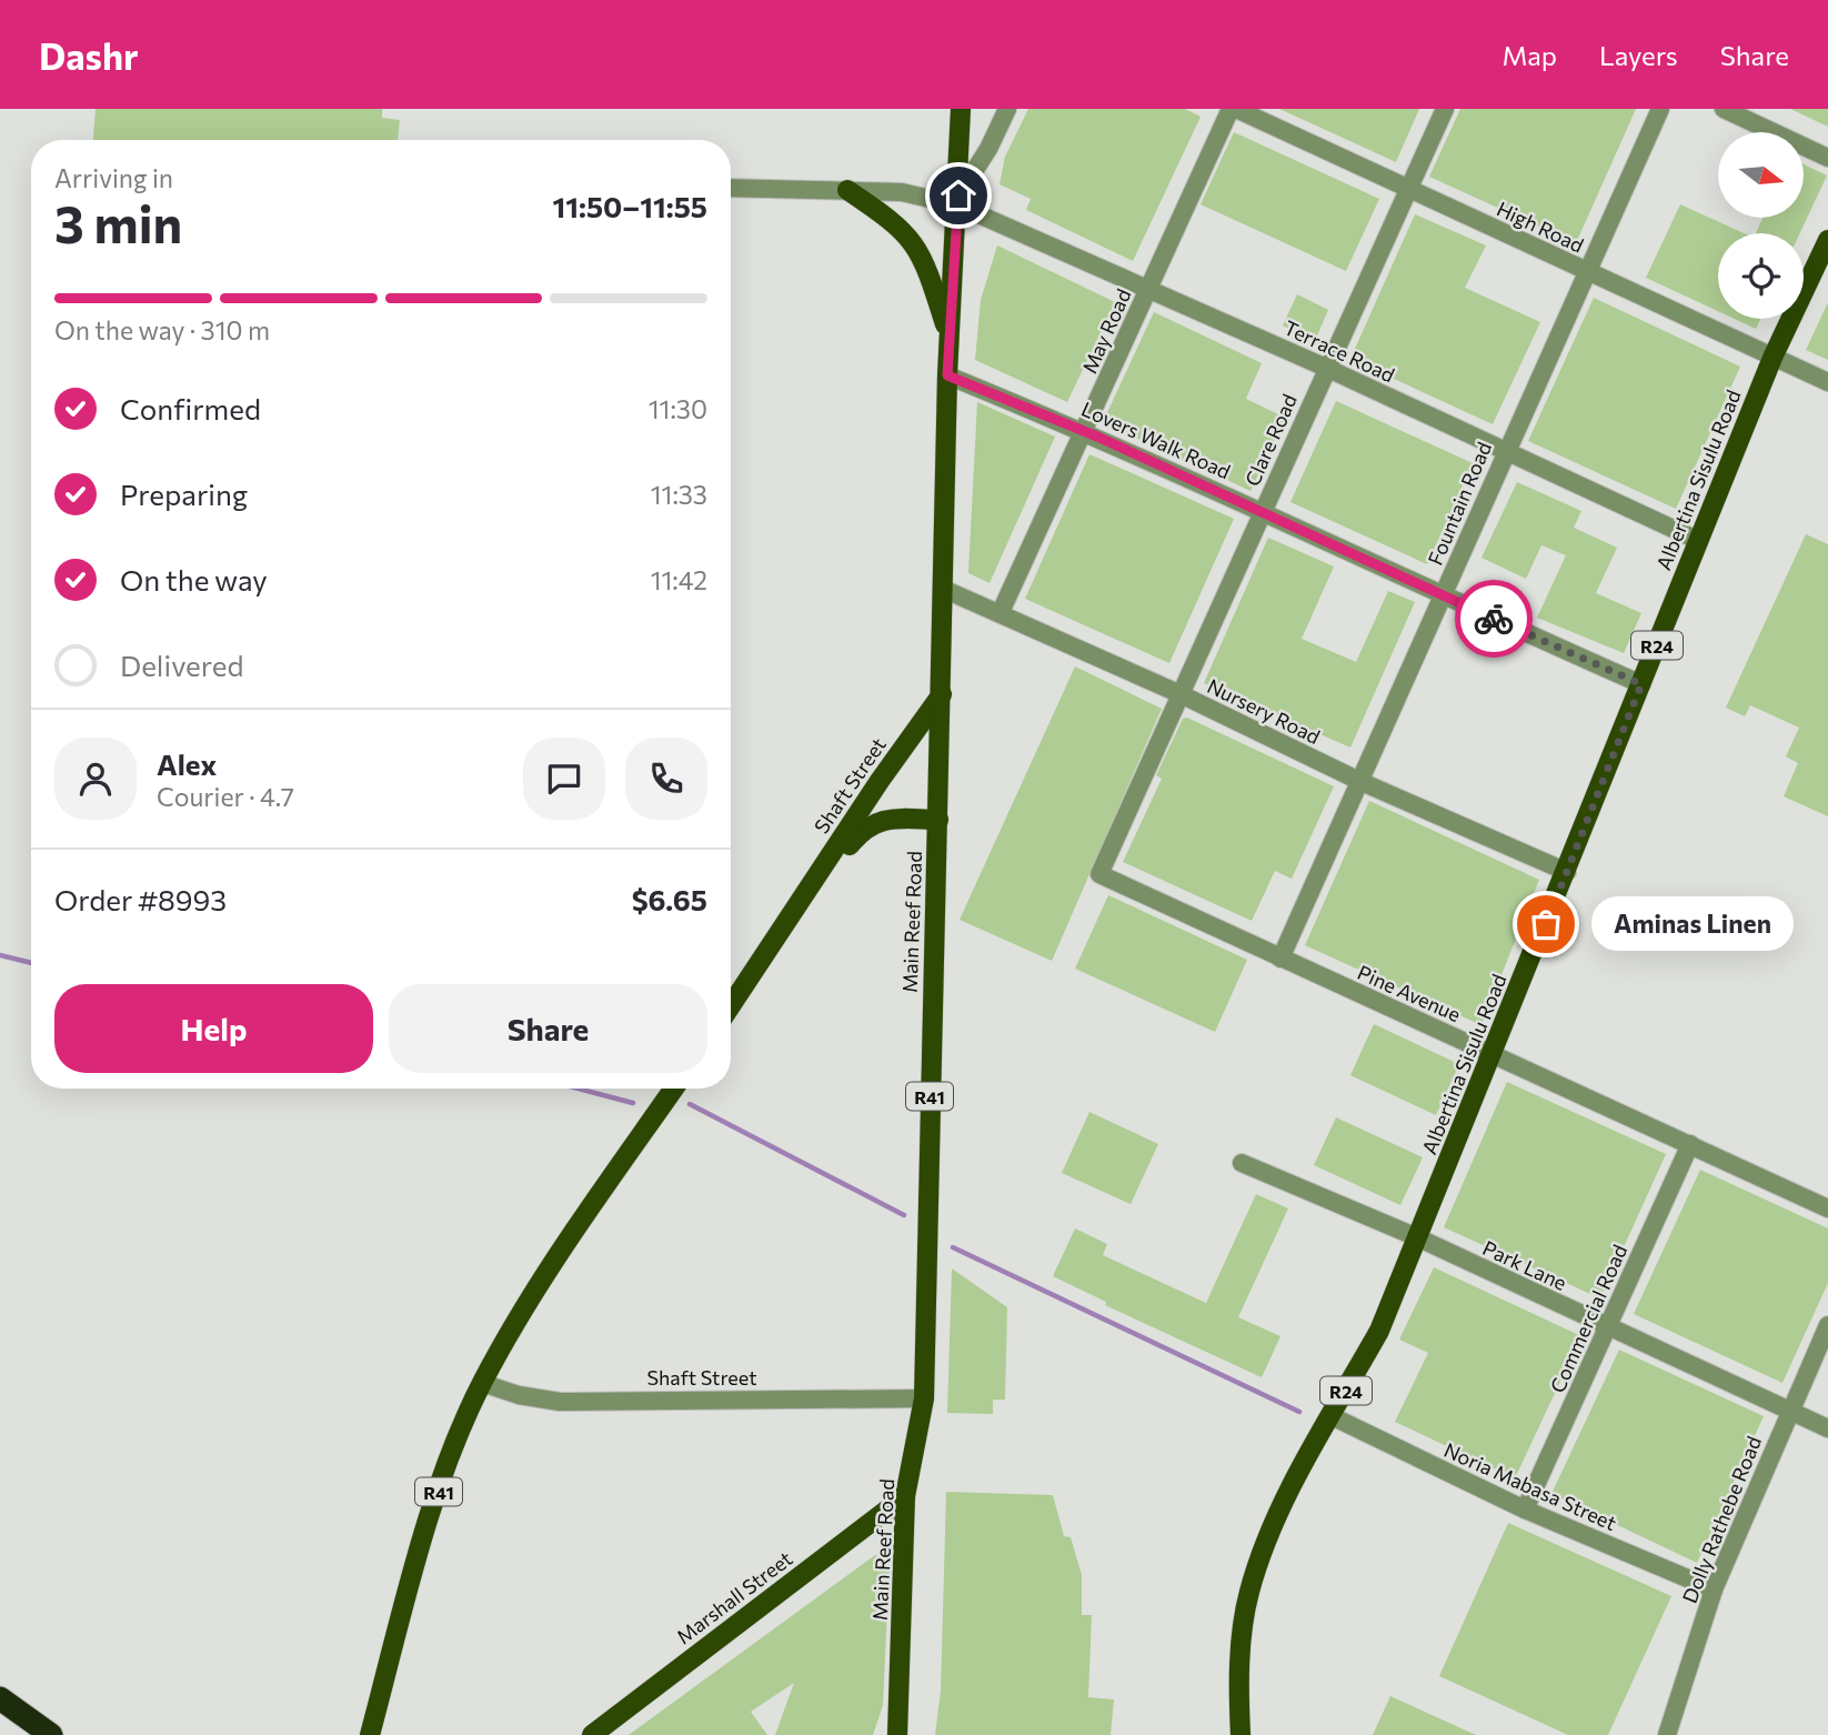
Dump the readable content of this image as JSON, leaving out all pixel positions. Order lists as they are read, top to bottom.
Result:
{
  "streets": {
    "main road": [
      "Albertina Sisulu Road",
      "R24",
      "Shaft Street",
      "Main Reef Road",
      "R41",
      "Marshall Street"
    ],
    "street": [
      "High Road",
      "May Road",
      "Terrace Road",
      "Lovers Walk Road",
      "Clare Road",
      "Fountain Road",
      "Nursery Road",
      "Pine Avenue",
      "Park Lane",
      "Commercial Road",
      "Noria Mabasa Street",
      "Dolly Rathebe Road"
    ]
  },
  "crossings": [
    ["High Road", "May Road"],
    ["High Road", "Clare Road"],
    ["High Road", "Albertina Sisulu Road"],
    ["High Road", "Fountain Road"],
    ["May Road", "Terrace Road"],
    ["May Road", "Lovers Walk Road"],
    ["May Road", "Nursery Road"],
    ["Terrace Road", "Clare Road"],
    ["Terrace Road", "Albertina Sisulu Road"],
    ["Terrace Road", "Fountain Road"],
    ["Terrace Road", "Main Reef Road"],
    ["Lovers Walk Road", "Clare Road"],
    ["Lovers Walk Road", "Albertina Sisulu Road"],
    ["Lovers Walk Road", "Fountain Road"],
    ["Lovers Walk Road", "Main Reef Road"],
    ["Clare Road", "Nursery Road"],
    ["Clare Road", "Pine Avenue"],
    ["Albertina Sisulu Road", "Nursery Road"],
    ["Albertina Sisulu Road", "Pine Avenue"],
    ["Albertina Sisulu Road", "Park Lane"],
    ["Albertina Sisulu Road", "Noria Mabasa Street"],
    ["Fountain Road", "Nursery Road"],
    ["Fountain Road", "Pine Avenue"],
    ["Nursery Road", "Main Reef Road"],
    ["Shaft Street", "Main Reef Road"],
    ["Shaft Street", "R41"],
    ["Main Reef Road", "Marshall Street"],
    ["Pine Avenue", "Commercial Road"],
    ["Park Lane", "Commercial Road"],
    ["Park Lane", "Dolly Rathebe Road"],
    ["Commercial Road", "Noria Mabasa Street"],
    ["Noria Mabasa Street", "Dolly Rathebe Road"]
  ],
  "places": ["Aminas Linen"],
  "north": "right",
  "page": {
    "header": "Dashr",
    "nav": ["Map", "Layers", "Share"],
    "heading": ["3 min", "Arriving in", "11:50–11:55"],
    "panel": [
      "Alex",
      "Courier · 4.7",
      "Order #8993",
      "$6.65"
    ],
    "bar": "On the way · 310 m",
    "list": [
      ["Confirmed", "11:30"],
      ["Preparing", "11:33"],
      ["On the way", "11:42"],
      "Delivered"
    ],
    "bubble": "Aminas Linen",
    "buttons": ["Help", "Share"]
  }
}
